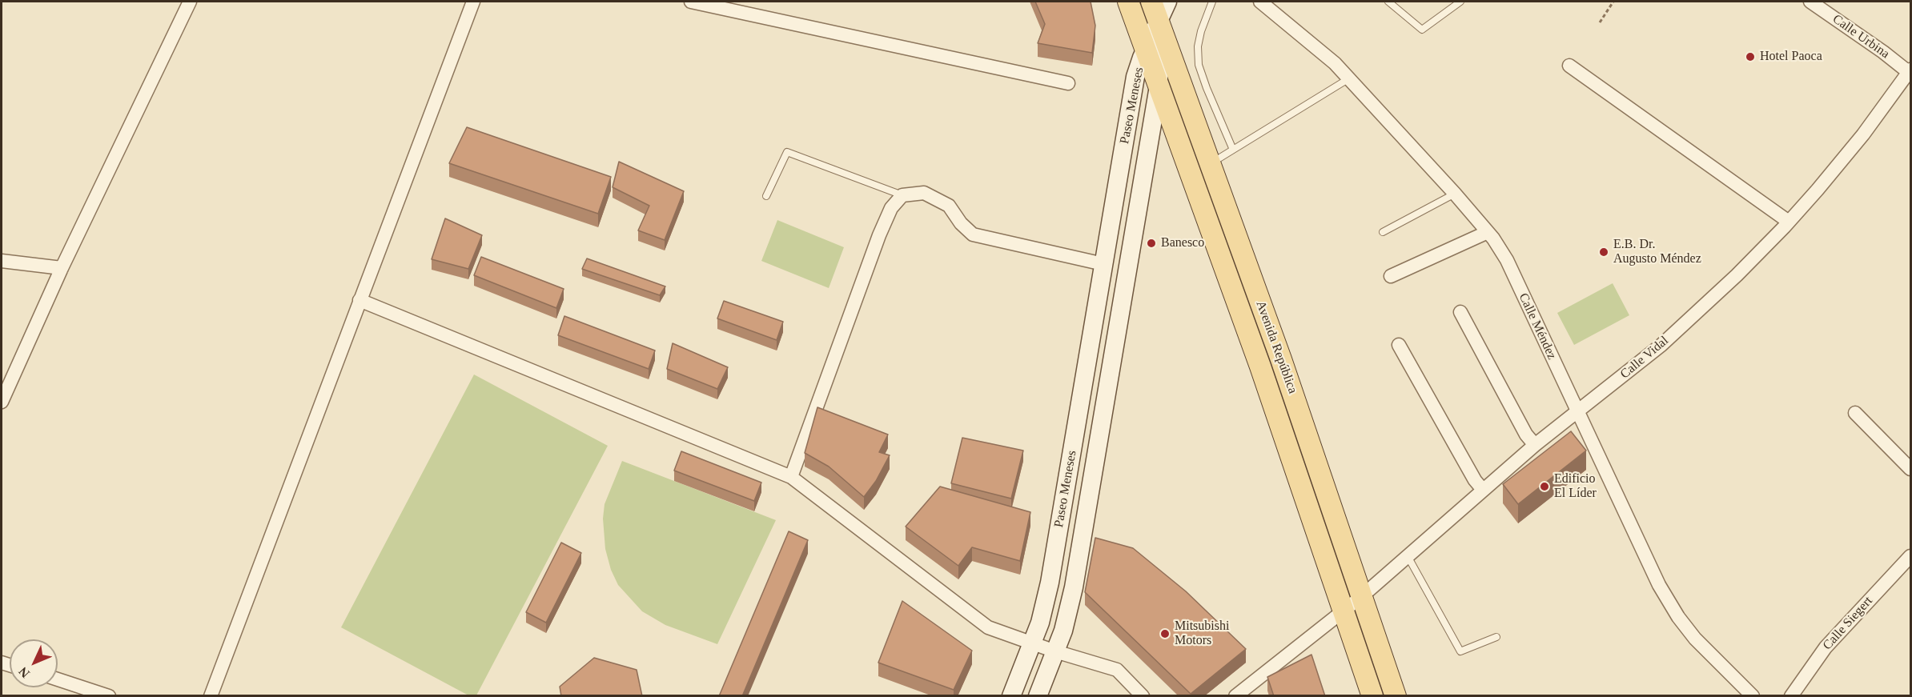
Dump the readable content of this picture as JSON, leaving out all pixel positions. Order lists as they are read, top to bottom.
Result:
{
  "streets": {
    "main road": ["Avenida República"],
    "street": [
      "Calle Urbina",
      "Paseo Meneses",
      "Calle Méndez",
      "Calle Vidal",
      "Calle Siegert"
    ]
  },
  "crossings": [
    ["Calle Urbina", "Calle Vidal"],
    ["Paseo Meneses", "Avenida República"],
    ["Calle Méndez", "Calle Vidal"],
    ["Avenida República", "Calle Vidal"]
  ],
  "places": [
    "Hotel Paoca",
    "Banesco",
    "E.B. Dr. Augusto Méndez",
    "Edificio El Líder",
    "Mitsubishi Motors"
  ],
  "north": "bottom left"
}
